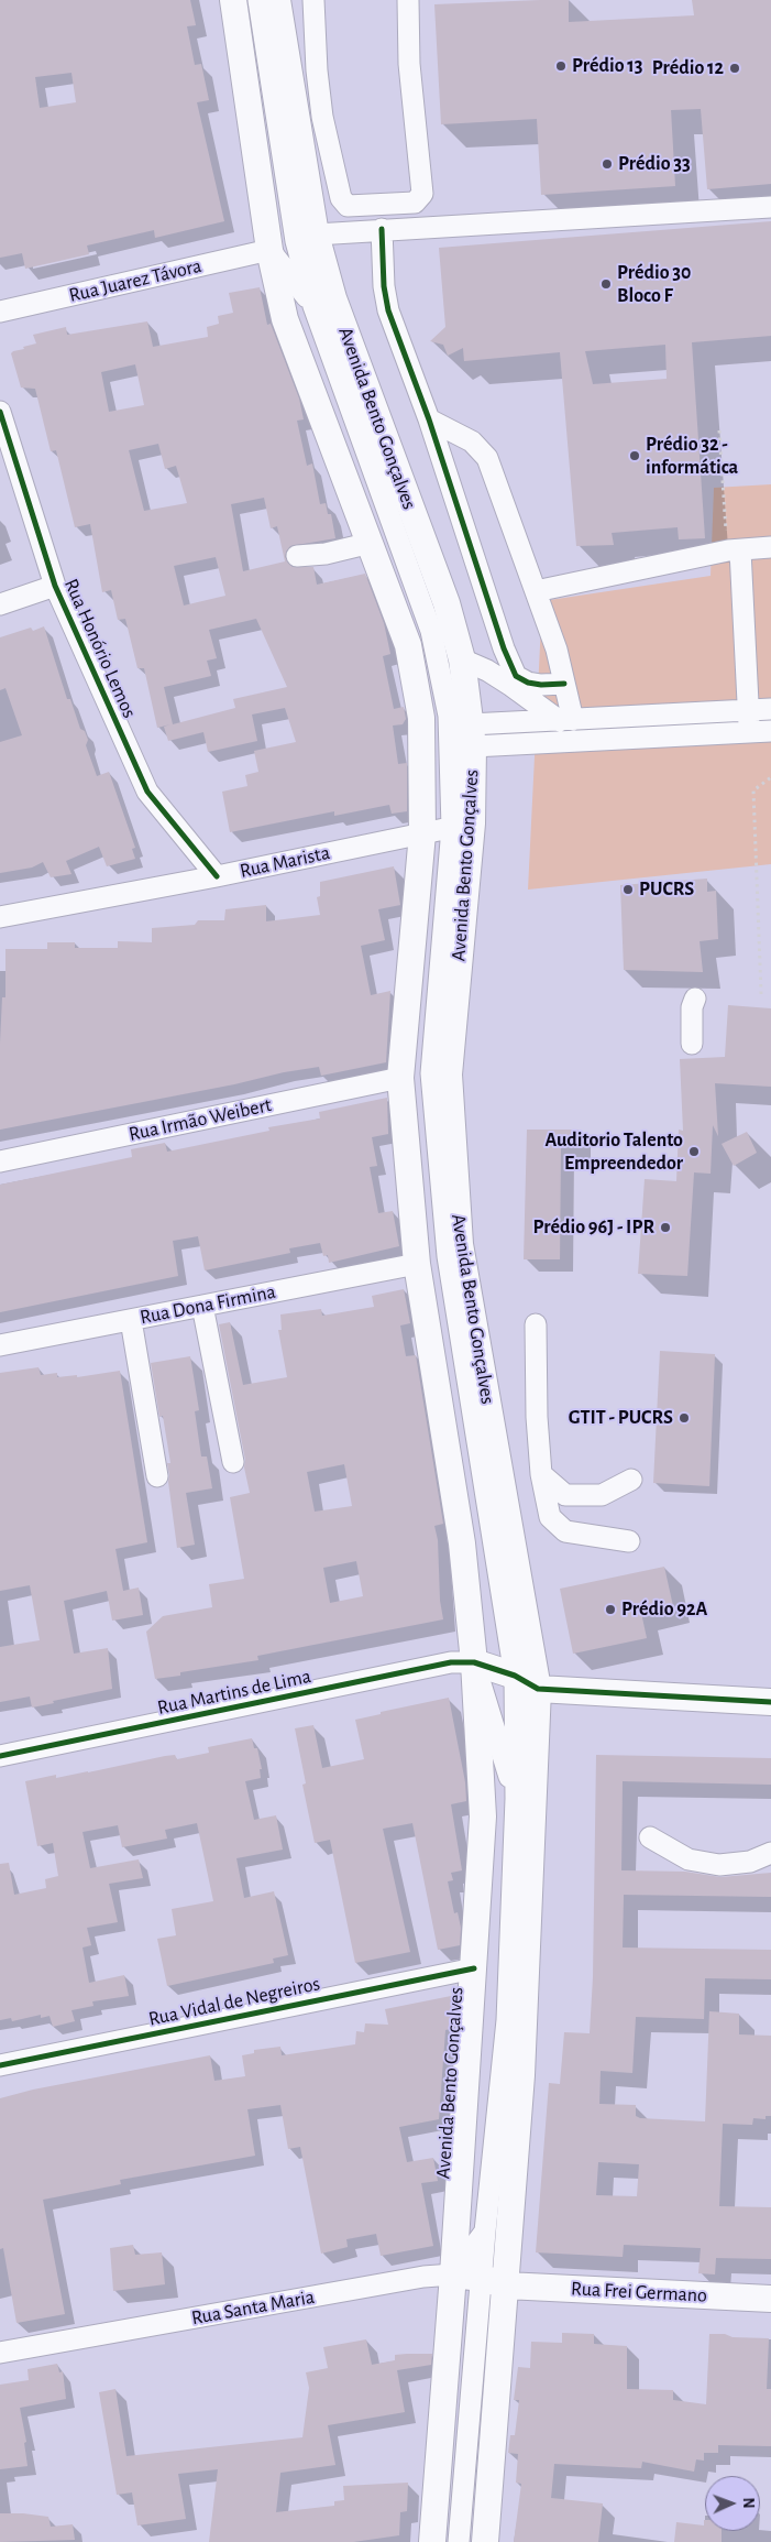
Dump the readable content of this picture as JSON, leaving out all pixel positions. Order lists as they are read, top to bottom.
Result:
{
  "streets": {
    "main road": ["Avenida Bento Gonçalves", "Rua Frei Germano", "Rua Santa Maria"],
    "street": [
      "Rua Juarez Távora",
      "Rua Honório Lemos",
      "Rua Marista",
      "Rua Irmão Weibert",
      "Rua Dona Firmina",
      "Rua Martins de Lima",
      "Rua Vidal de Negreiros"
    ]
  },
  "crossings": [
    ["Rua Juarez Távora", "Avenida Bento Gonçalves"],
    ["Avenida Bento Gonçalves", "Rua Marista"],
    ["Avenida Bento Gonçalves", "Rua Irmão Weibert"],
    ["Avenida Bento Gonçalves", "Rua Dona Firmina"],
    ["Avenida Bento Gonçalves", "Rua Martins de Lima"],
    ["Avenida Bento Gonçalves", "Rua Vidal de Negreiros"],
    ["Avenida Bento Gonçalves", "Rua Frei Germano"],
    ["Avenida Bento Gonçalves", "Rua Santa Maria"],
    ["Rua Honório Lemos", "Rua Marista"],
    ["Rua Frei Germano", "Rua Santa Maria"]
  ],
  "places": [
    "Prédio 13",
    "Prédio 12",
    "Prédio 33",
    "Prédio 30 Bloco F",
    "Prédio 32 - informática",
    "PUCRS",
    "Auditorio Talento Empreendedor",
    "Prédio 96J - IPR",
    "GTIT - PUCRS",
    "Prédio 92A"
  ],
  "north": "right"
}
